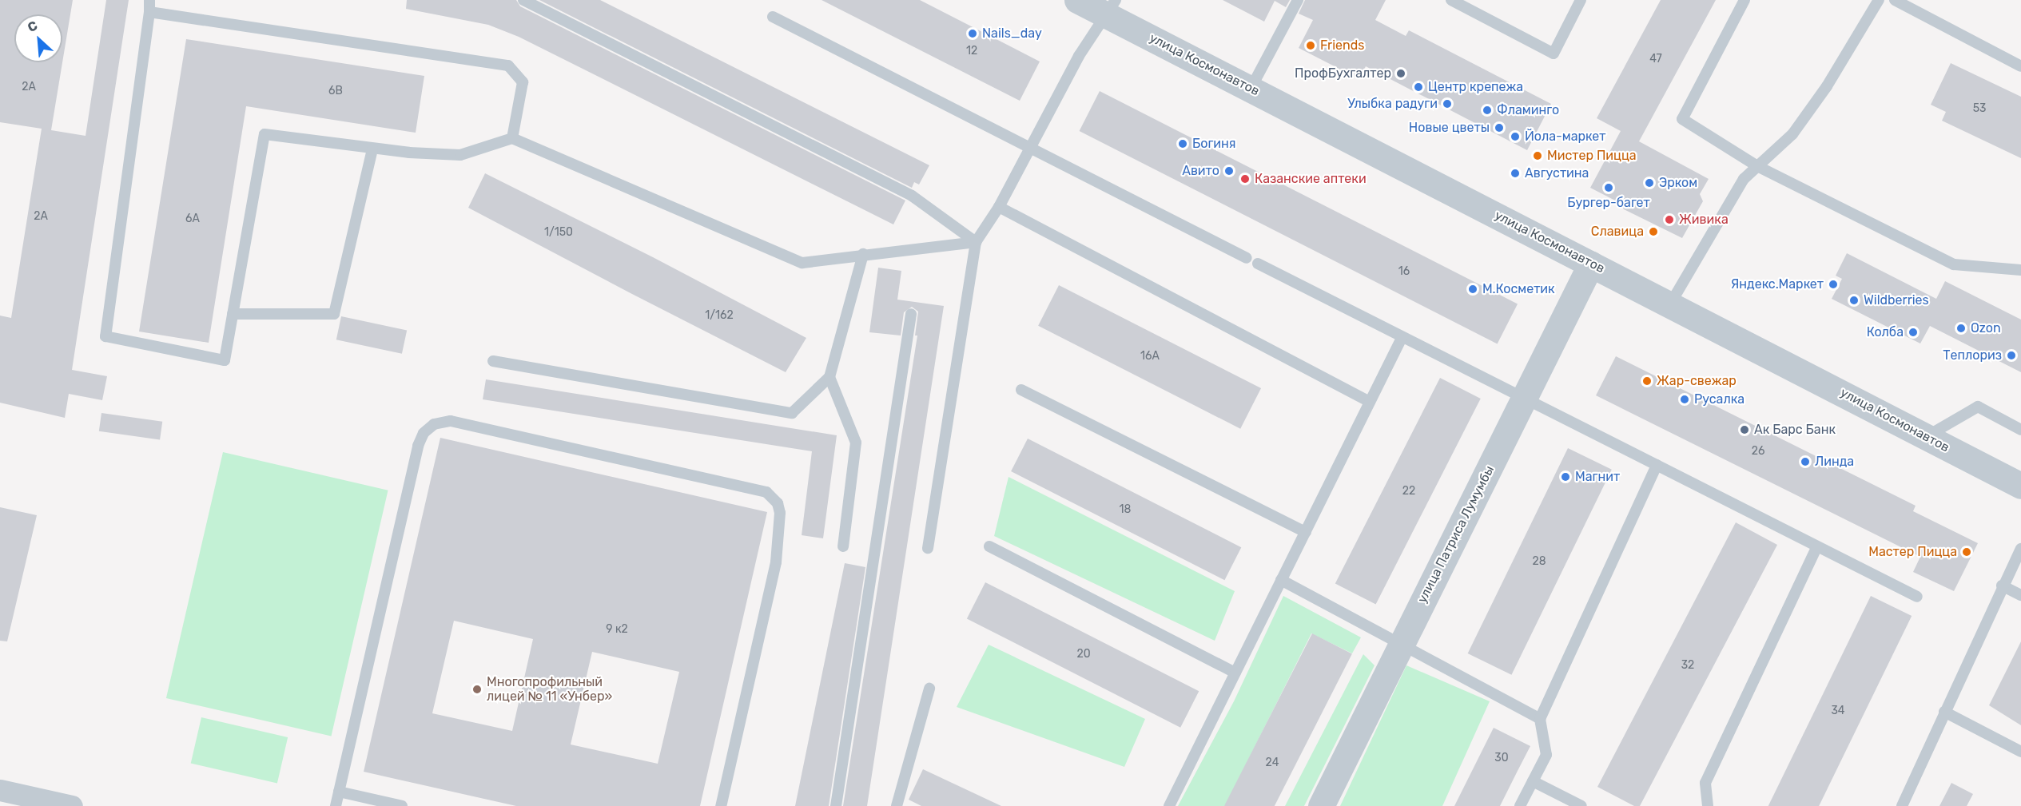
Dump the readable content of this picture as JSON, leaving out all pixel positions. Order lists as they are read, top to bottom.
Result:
{
  "streets": {
    "street": ["улица Космонавтов", "улица Патриса Лумумбы"]
  },
  "crossings": [
    ["улица Космонавтов", "улица Патриса Лумумбы"]
  ],
  "places": [
    "Nails_day",
    "Friends",
    "ПрофБухгалтер",
    "Центр крепежа",
    "Улыбка радуги",
    "Фламинго",
    "Новые цветы",
    "Йола-маркет",
    "Богиня",
    "Мистер Пицца",
    "Авито",
    "Августина",
    "Казанские аптеки",
    "Эрком",
    "Бургер-багет",
    "Живика",
    "Славица",
    "Яндекс.Маркет",
    "М.Косметик",
    "Wildberries",
    "Ozon",
    "Колба",
    "Теплориз",
    "Жар-свежар",
    "Русалка",
    "Ак Барс Банк",
    "Линда",
    "Магнит",
    "Мастер Пицца",
    "Многопрофильный лицей № 11 «Унбер»"
  ],
  "house_numbers": [
    "12",
    "47",
    "2А",
    "6В",
    "53",
    "2А",
    "6А",
    "1/150",
    "16",
    "1/162",
    "16А",
    "26",
    "22",
    "18",
    "28",
    "9 к2",
    "20",
    "32",
    "34",
    "30",
    "24"
  ],
  "north": "top left"
}
